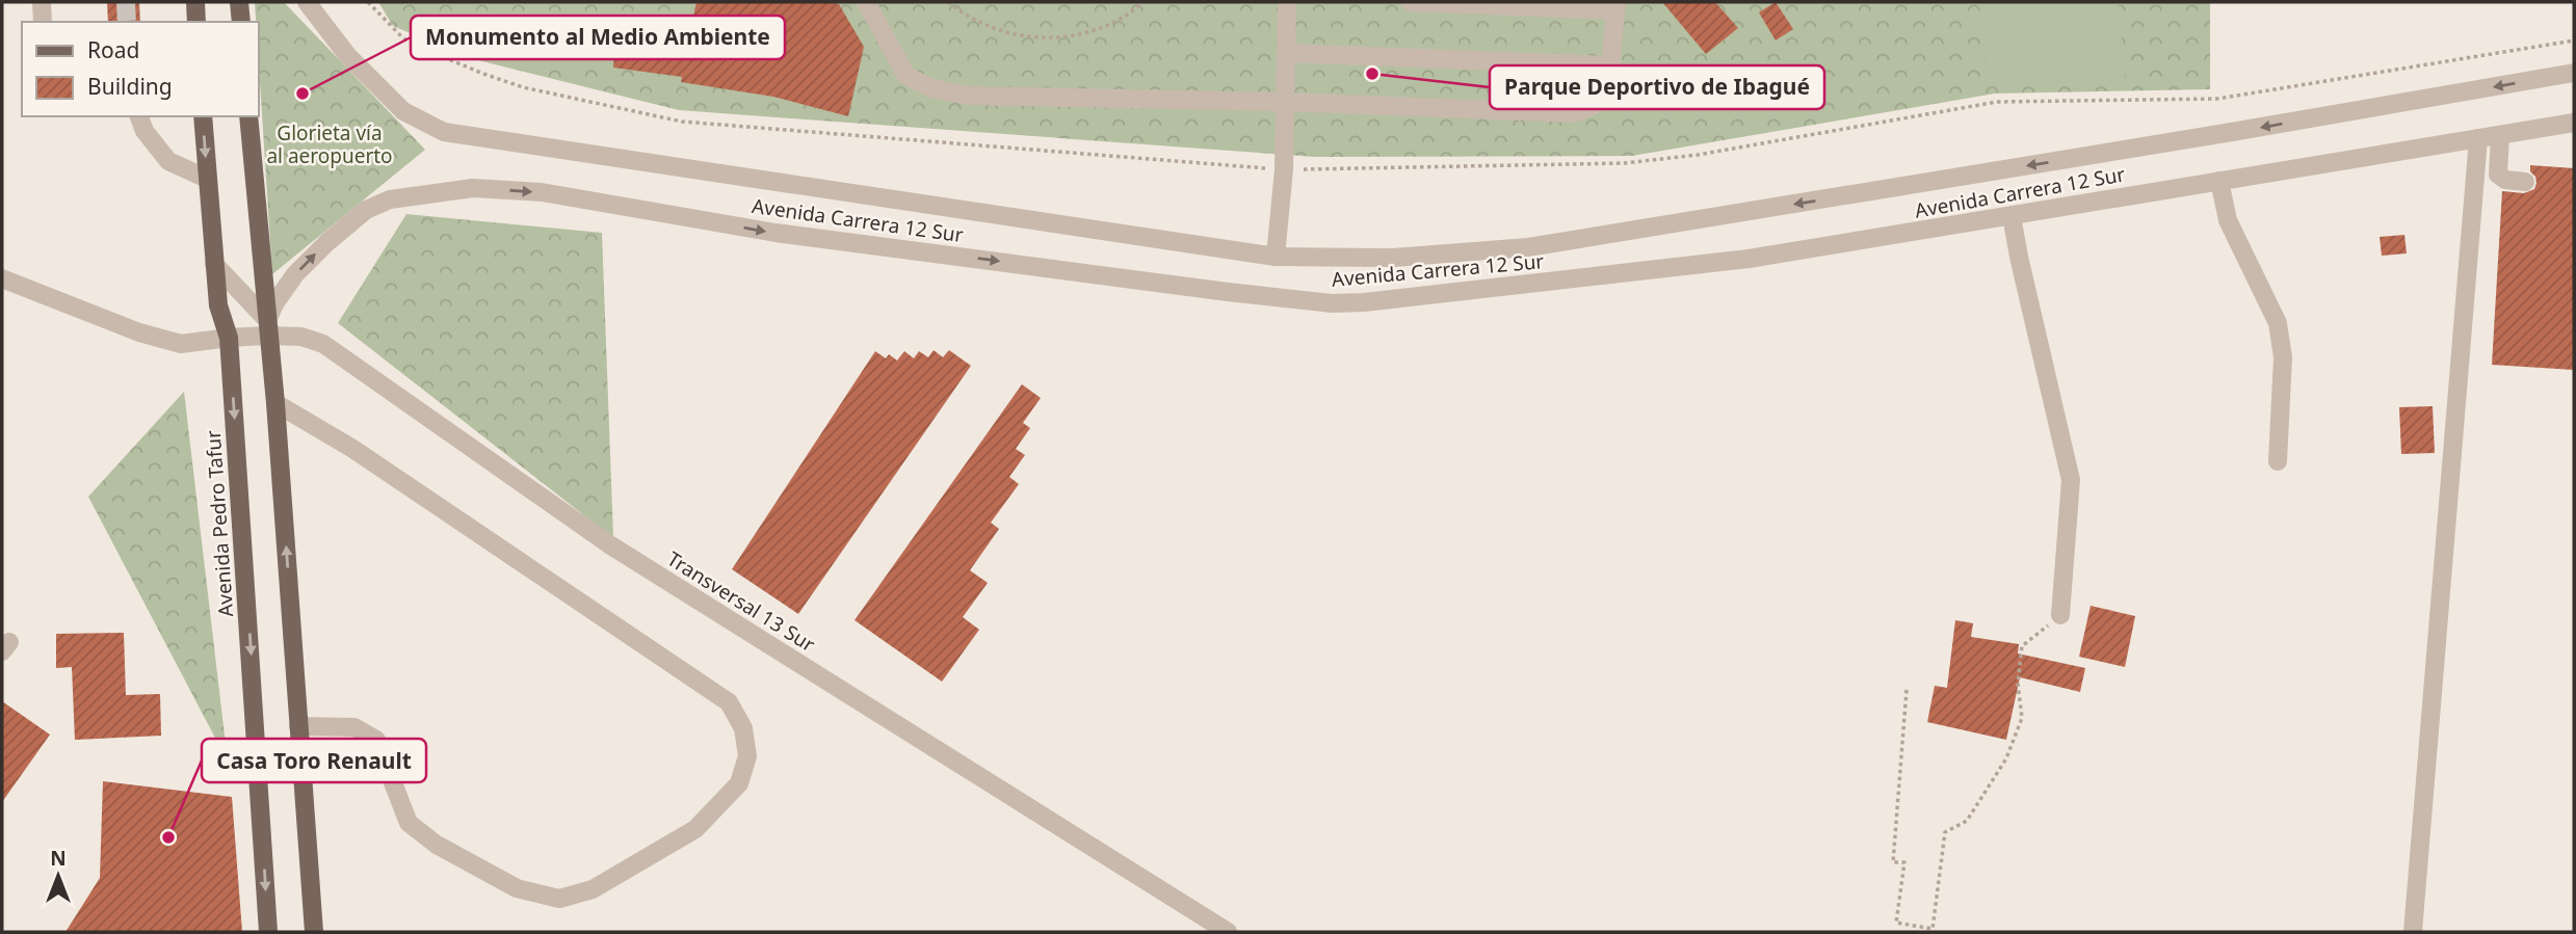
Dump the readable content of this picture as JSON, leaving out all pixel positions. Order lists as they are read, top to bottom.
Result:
{
  "streets": {
    "main road": ["Avenida Pedro Tafur"],
    "street": ["Avenida Carrera 12 Sur", "Transversal 13 Sur"]
  },
  "crossings": [
    ["Avenida Carrera 12 Sur", "Transversal 13 Sur"],
    ["Avenida Pedro Tafur", "Transversal 13 Sur"]
  ],
  "parks": ["Glorieta vía al aeropuerto"],
  "places": ["Parque Deportivo de Ibagué", "Monumento al Medio Ambiente", "Casa Toro Renault"],
  "legend": ["Road", "Building"],
  "north": "top"
}
